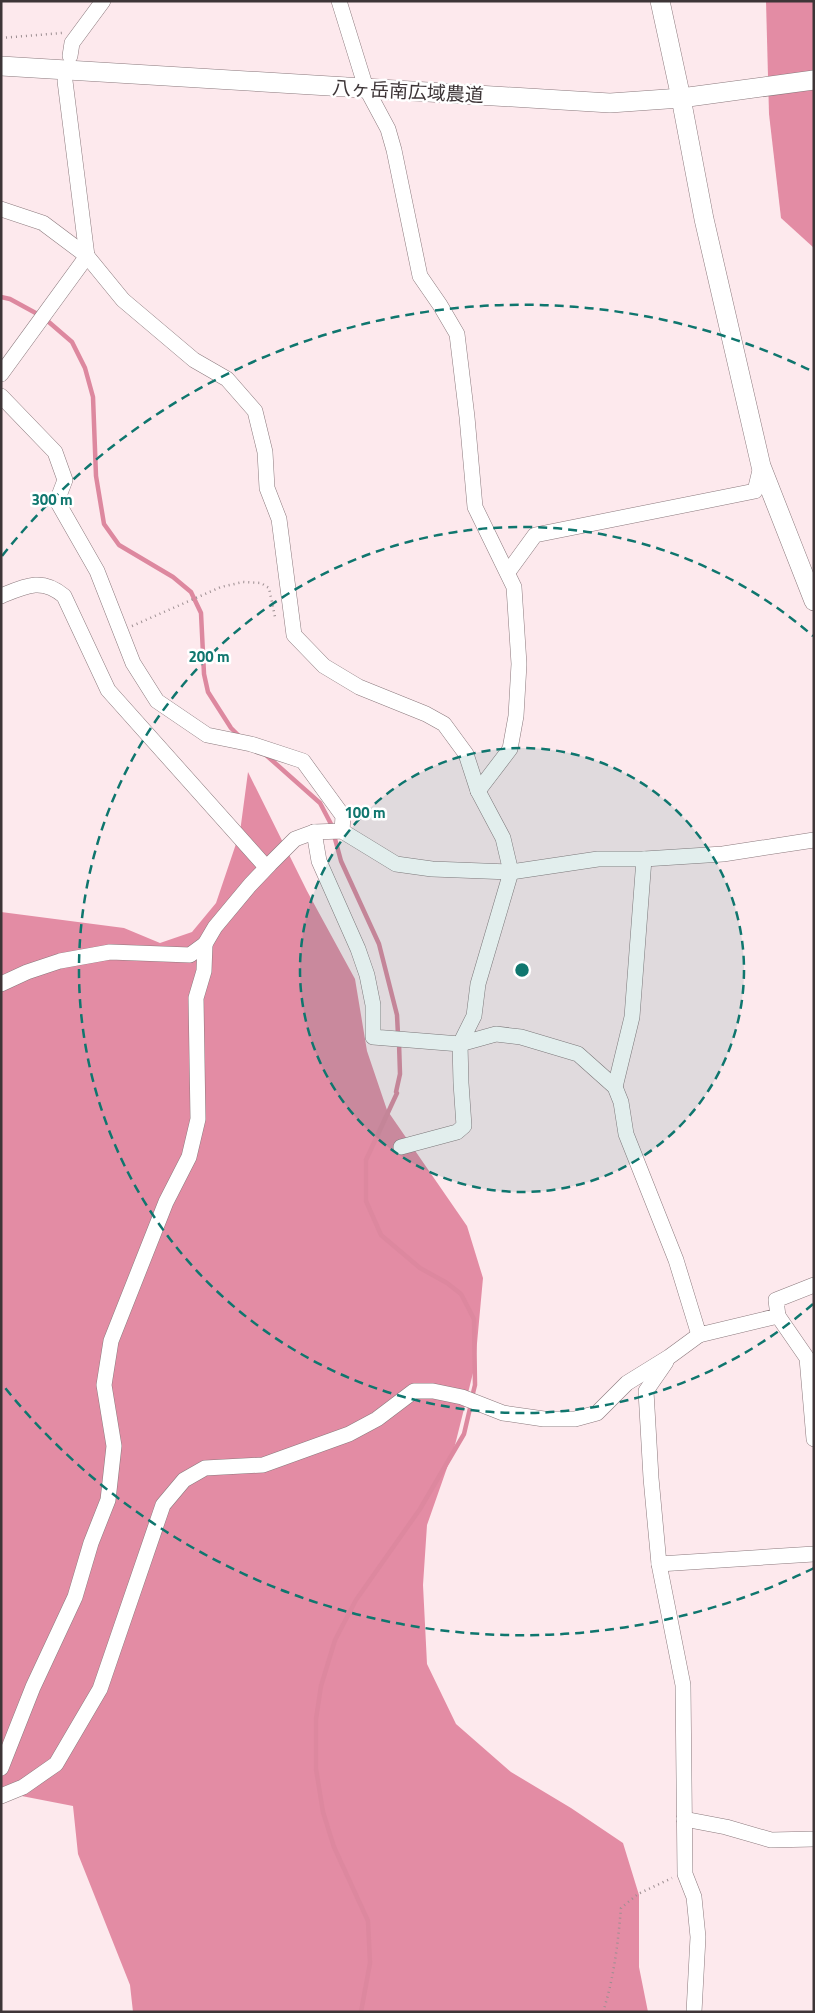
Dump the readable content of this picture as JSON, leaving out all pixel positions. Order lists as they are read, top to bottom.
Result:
{
  "streets": {
    "street": ["八ヶ岳南広域農道"]
  },
  "rings": ["300 m", "200 m", "100 m"]
}
